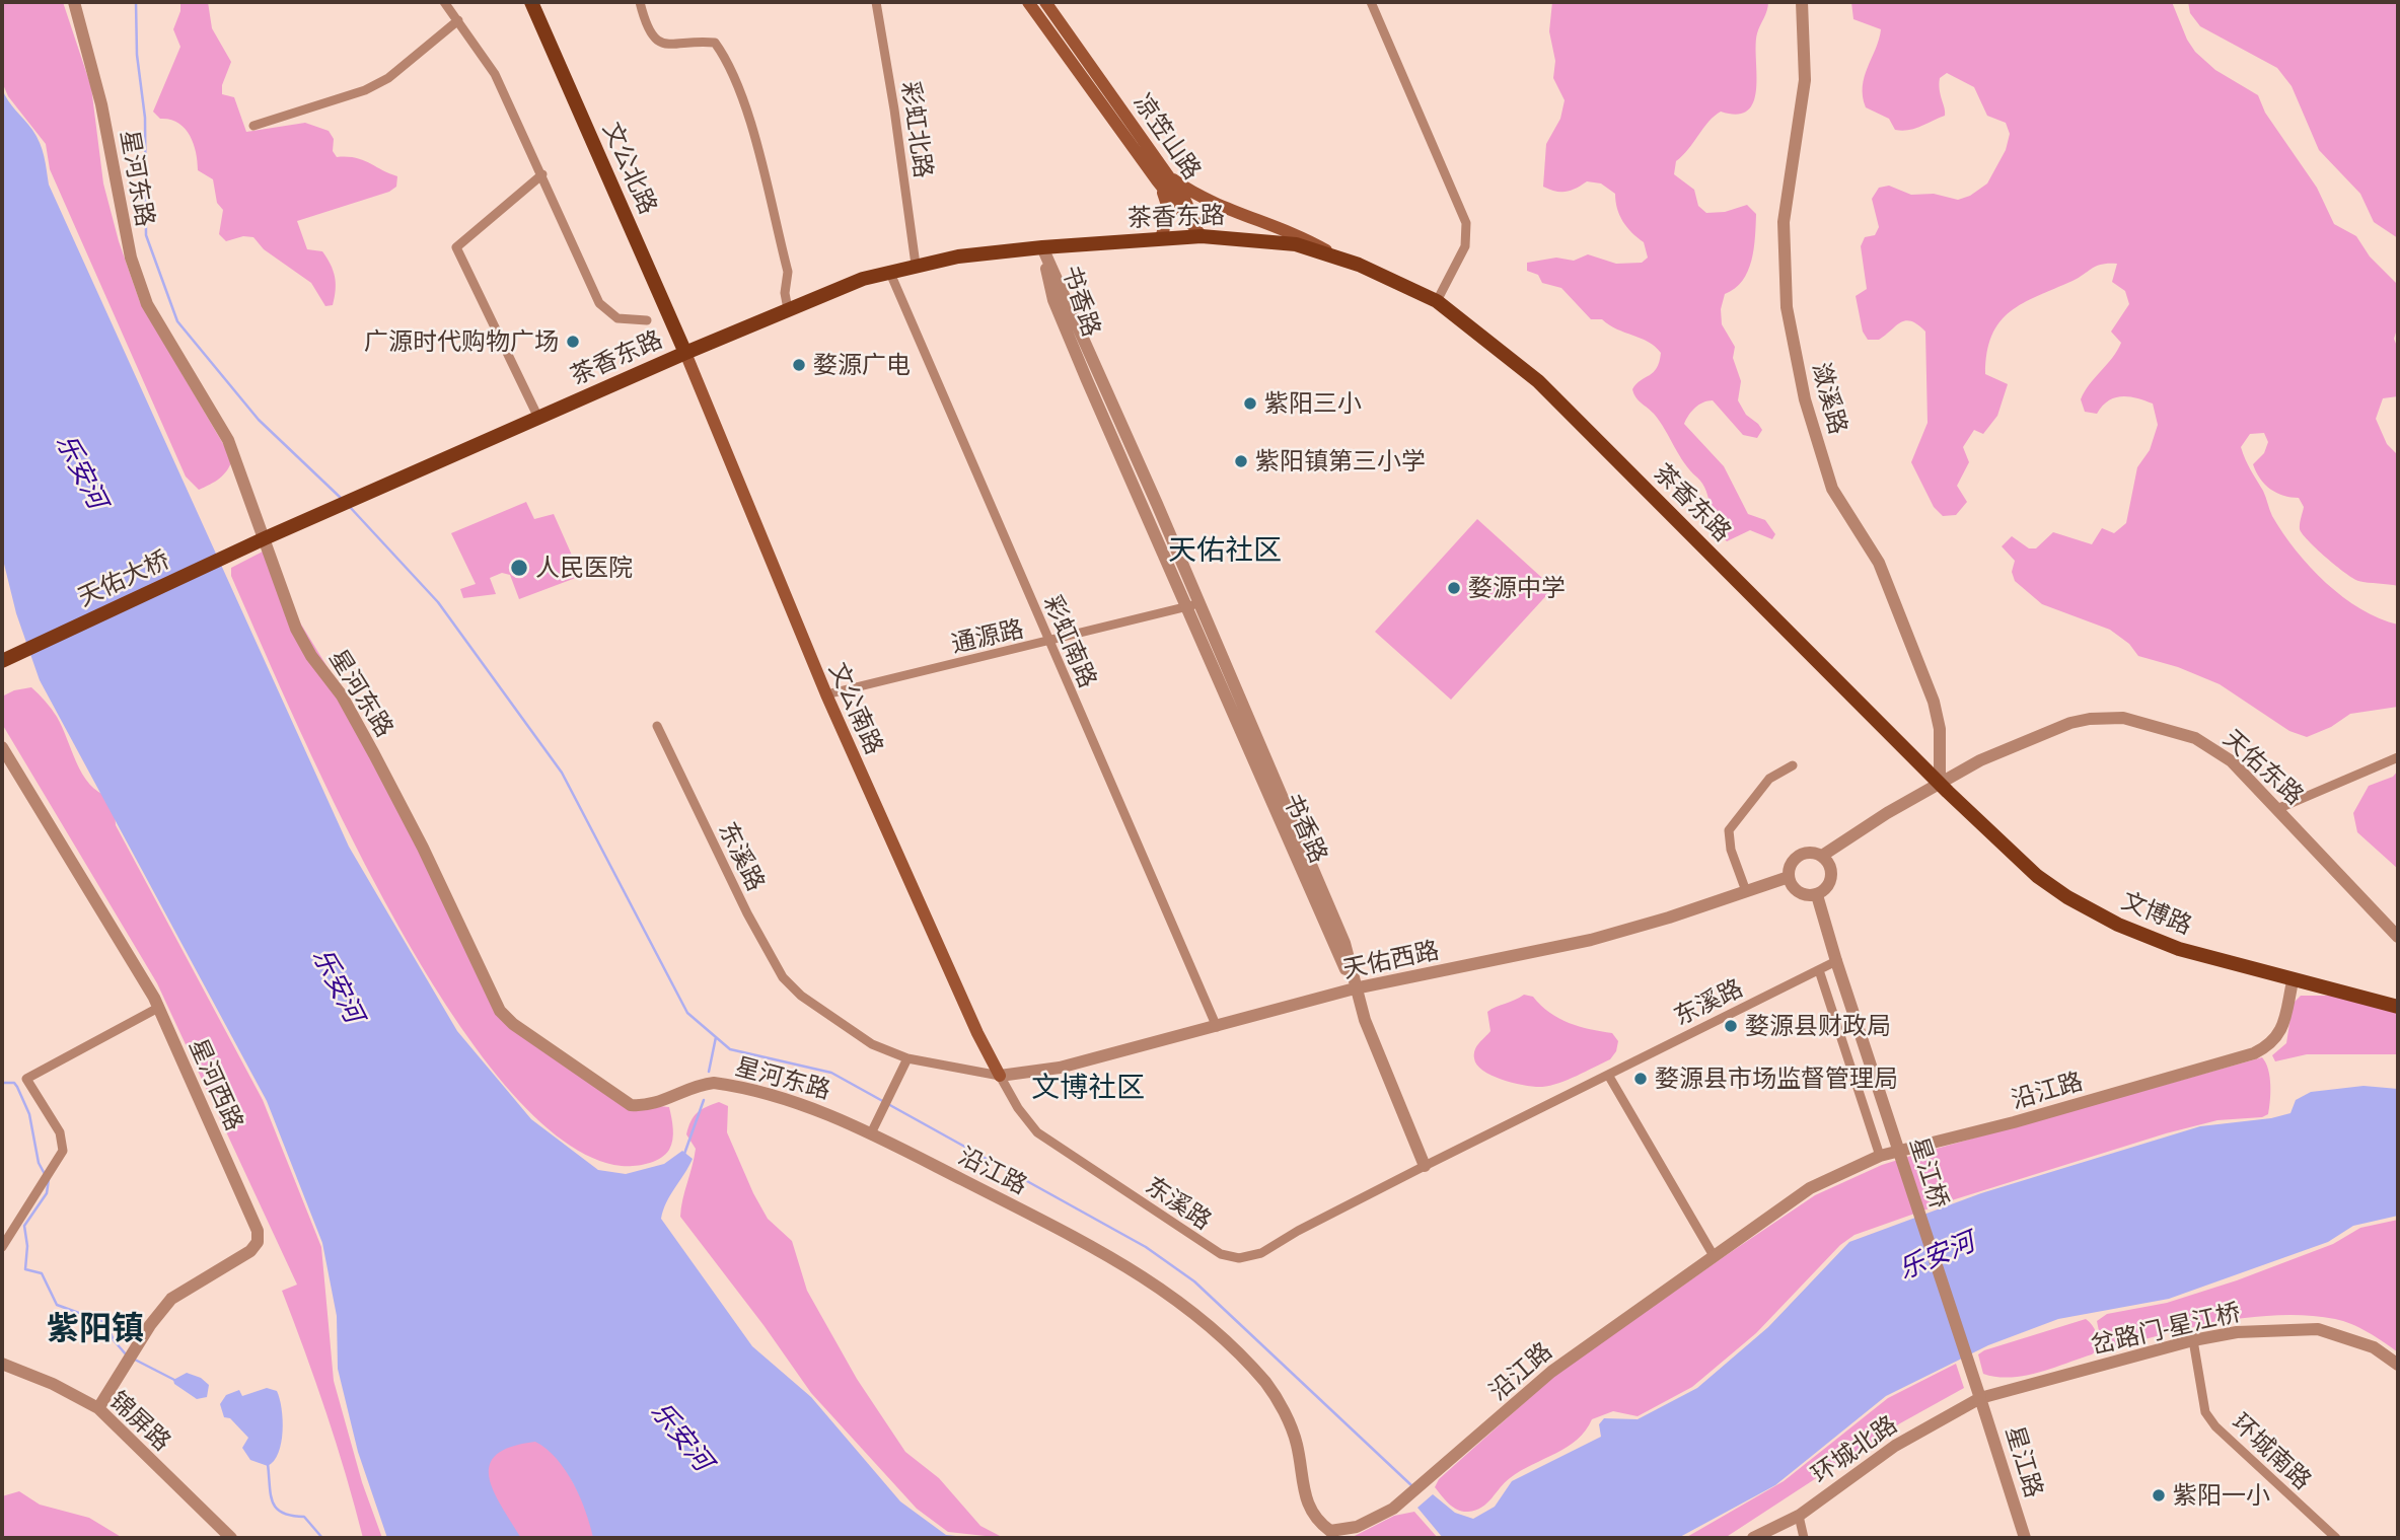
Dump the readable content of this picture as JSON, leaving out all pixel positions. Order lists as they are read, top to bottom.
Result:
{
  "streets": {
    "main road": [
      "凉笠山路",
      "文公北路",
      "茶香东路",
      "天佑大桥",
      "文公南路",
      "文博路"
    ],
    "street": [
      "彩虹北路",
      "星河东路",
      "书香路",
      "潋溪路",
      "通源路",
      "彩虹南路",
      "天佑东路",
      "东溪路",
      "天佑西路",
      "星河西路",
      "沿江路",
      "星江桥",
      "岔路门-星江桥",
      "锦屏路",
      "环城北路",
      "环城南路",
      "星江路"
    ]
  },
  "crossings": [
    ["彩虹北路", "茶香东路"],
    ["凉笠山路", "茶香东路"],
    ["文公北路", "茶香东路"],
    ["文公北路", "文公南路"],
    ["星河东路", "茶香东路"],
    ["星河东路", "天佑大桥"],
    ["星河东路", "沿江路"],
    ["茶香东路", "书香路"],
    ["茶香东路", "潋溪路"],
    ["茶香东路", "天佑大桥"],
    ["茶香东路", "彩虹南路"],
    ["茶香东路", "文公南路"],
    ["茶香东路", "天佑东路"],
    ["茶香东路", "文博路"],
    ["书香路", "通源路"],
    ["书香路", "东溪路"],
    ["书香路", "天佑西路"],
    ["潋溪路", "天佑东路"],
    ["潋溪路", "文博路"],
    ["通源路", "彩虹南路"],
    ["通源路", "文公南路"],
    ["彩虹南路", "天佑西路"],
    ["文公南路", "东溪路"],
    ["文公南路", "天佑西路"],
    ["天佑东路", "文博路"],
    ["东溪路", "天佑西路"],
    ["东溪路", "星江桥"],
    ["文博路", "沿江路"],
    ["星河西路", "锦屏路"],
    ["星江桥", "岔路门-星江桥"],
    ["星江桥", "环城北路"],
    ["星江桥", "星江路"],
    ["岔路门-星江桥", "环城北路"],
    ["岔路门-星江桥", "环城南路"],
    ["岔路门-星江桥", "星江路"],
    ["环城北路", "星江路"]
  ],
  "districts": ["天佑社区", "文博社区", "紫阳镇"],
  "water": ["乐安河"],
  "places": [
    "广源时代购物广场",
    "婺源广电",
    "紫阳三小",
    "紫阳镇第三小学",
    "人民医院",
    "婺源中学",
    "婺源县财政局",
    "婺源县市场监督管理局",
    "紫阳一小"
  ]
}
